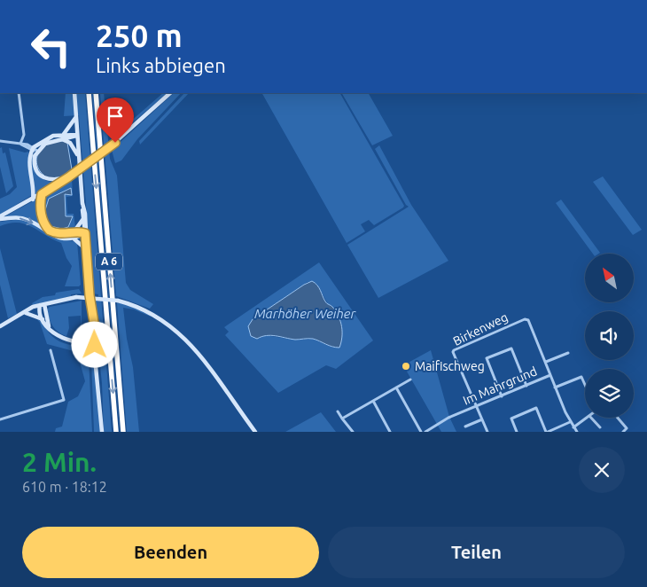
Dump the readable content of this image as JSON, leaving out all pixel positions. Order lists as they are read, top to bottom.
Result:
{
  "streets": {
    "highway": ["A 6"],
    "street": ["Birkenweg", "Im Mahrgrund"]
  },
  "crossings": [
    ["Birkenweg", "Im Mahrgrund"]
  ],
  "water": ["Marhöher Weiher"],
  "places": ["Maifischweg"],
  "north": "top left",
  "page": {
    "turn": ["250 m", "Links abbiegen"],
    "heading": ["2 Min.", "610 m · 18:12"],
    "buttons": ["Beenden", "Teilen"]
  }
}
